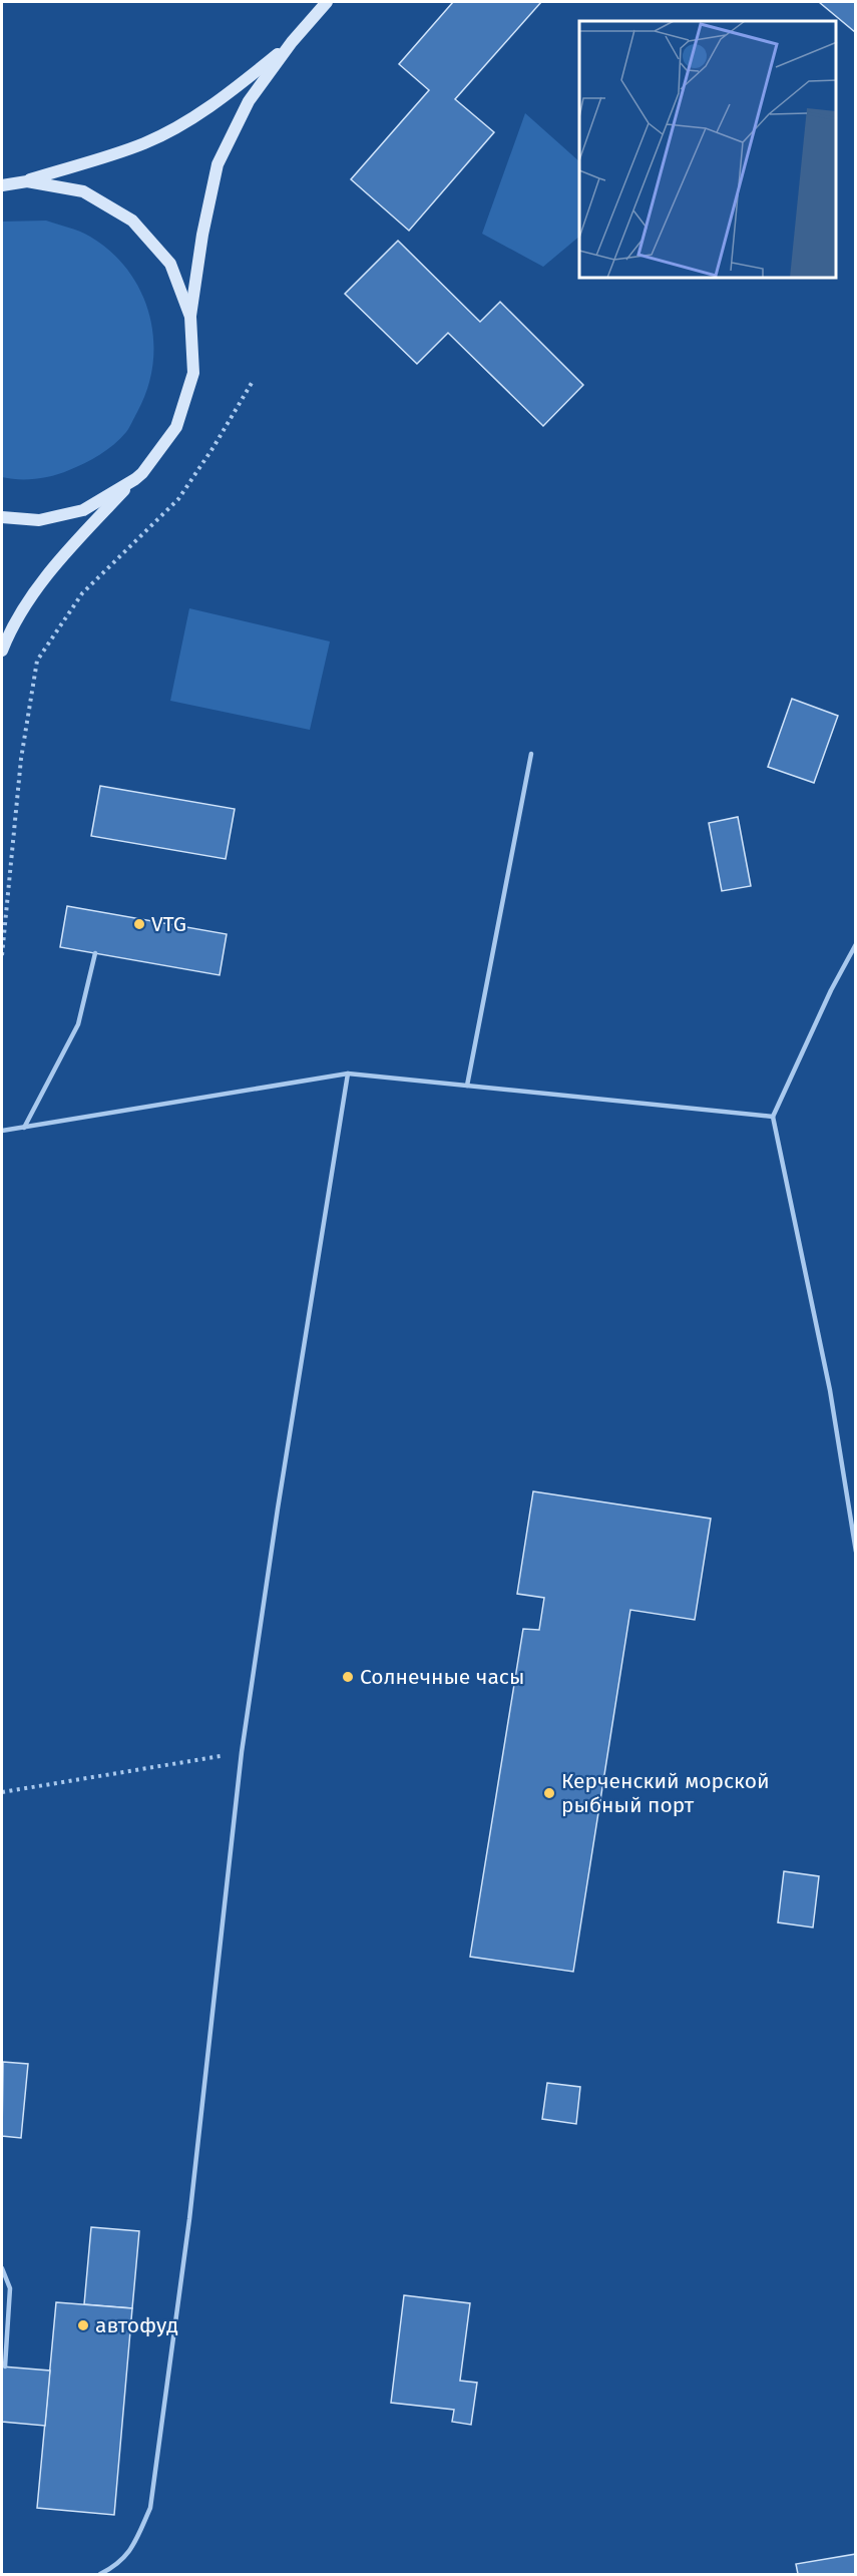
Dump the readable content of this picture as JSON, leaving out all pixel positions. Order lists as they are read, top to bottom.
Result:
{
  "places": [
    "VTG",
    "Солнечные часы",
    "Керченский морской рыбный порт",
    "автофуд"
  ]
}
